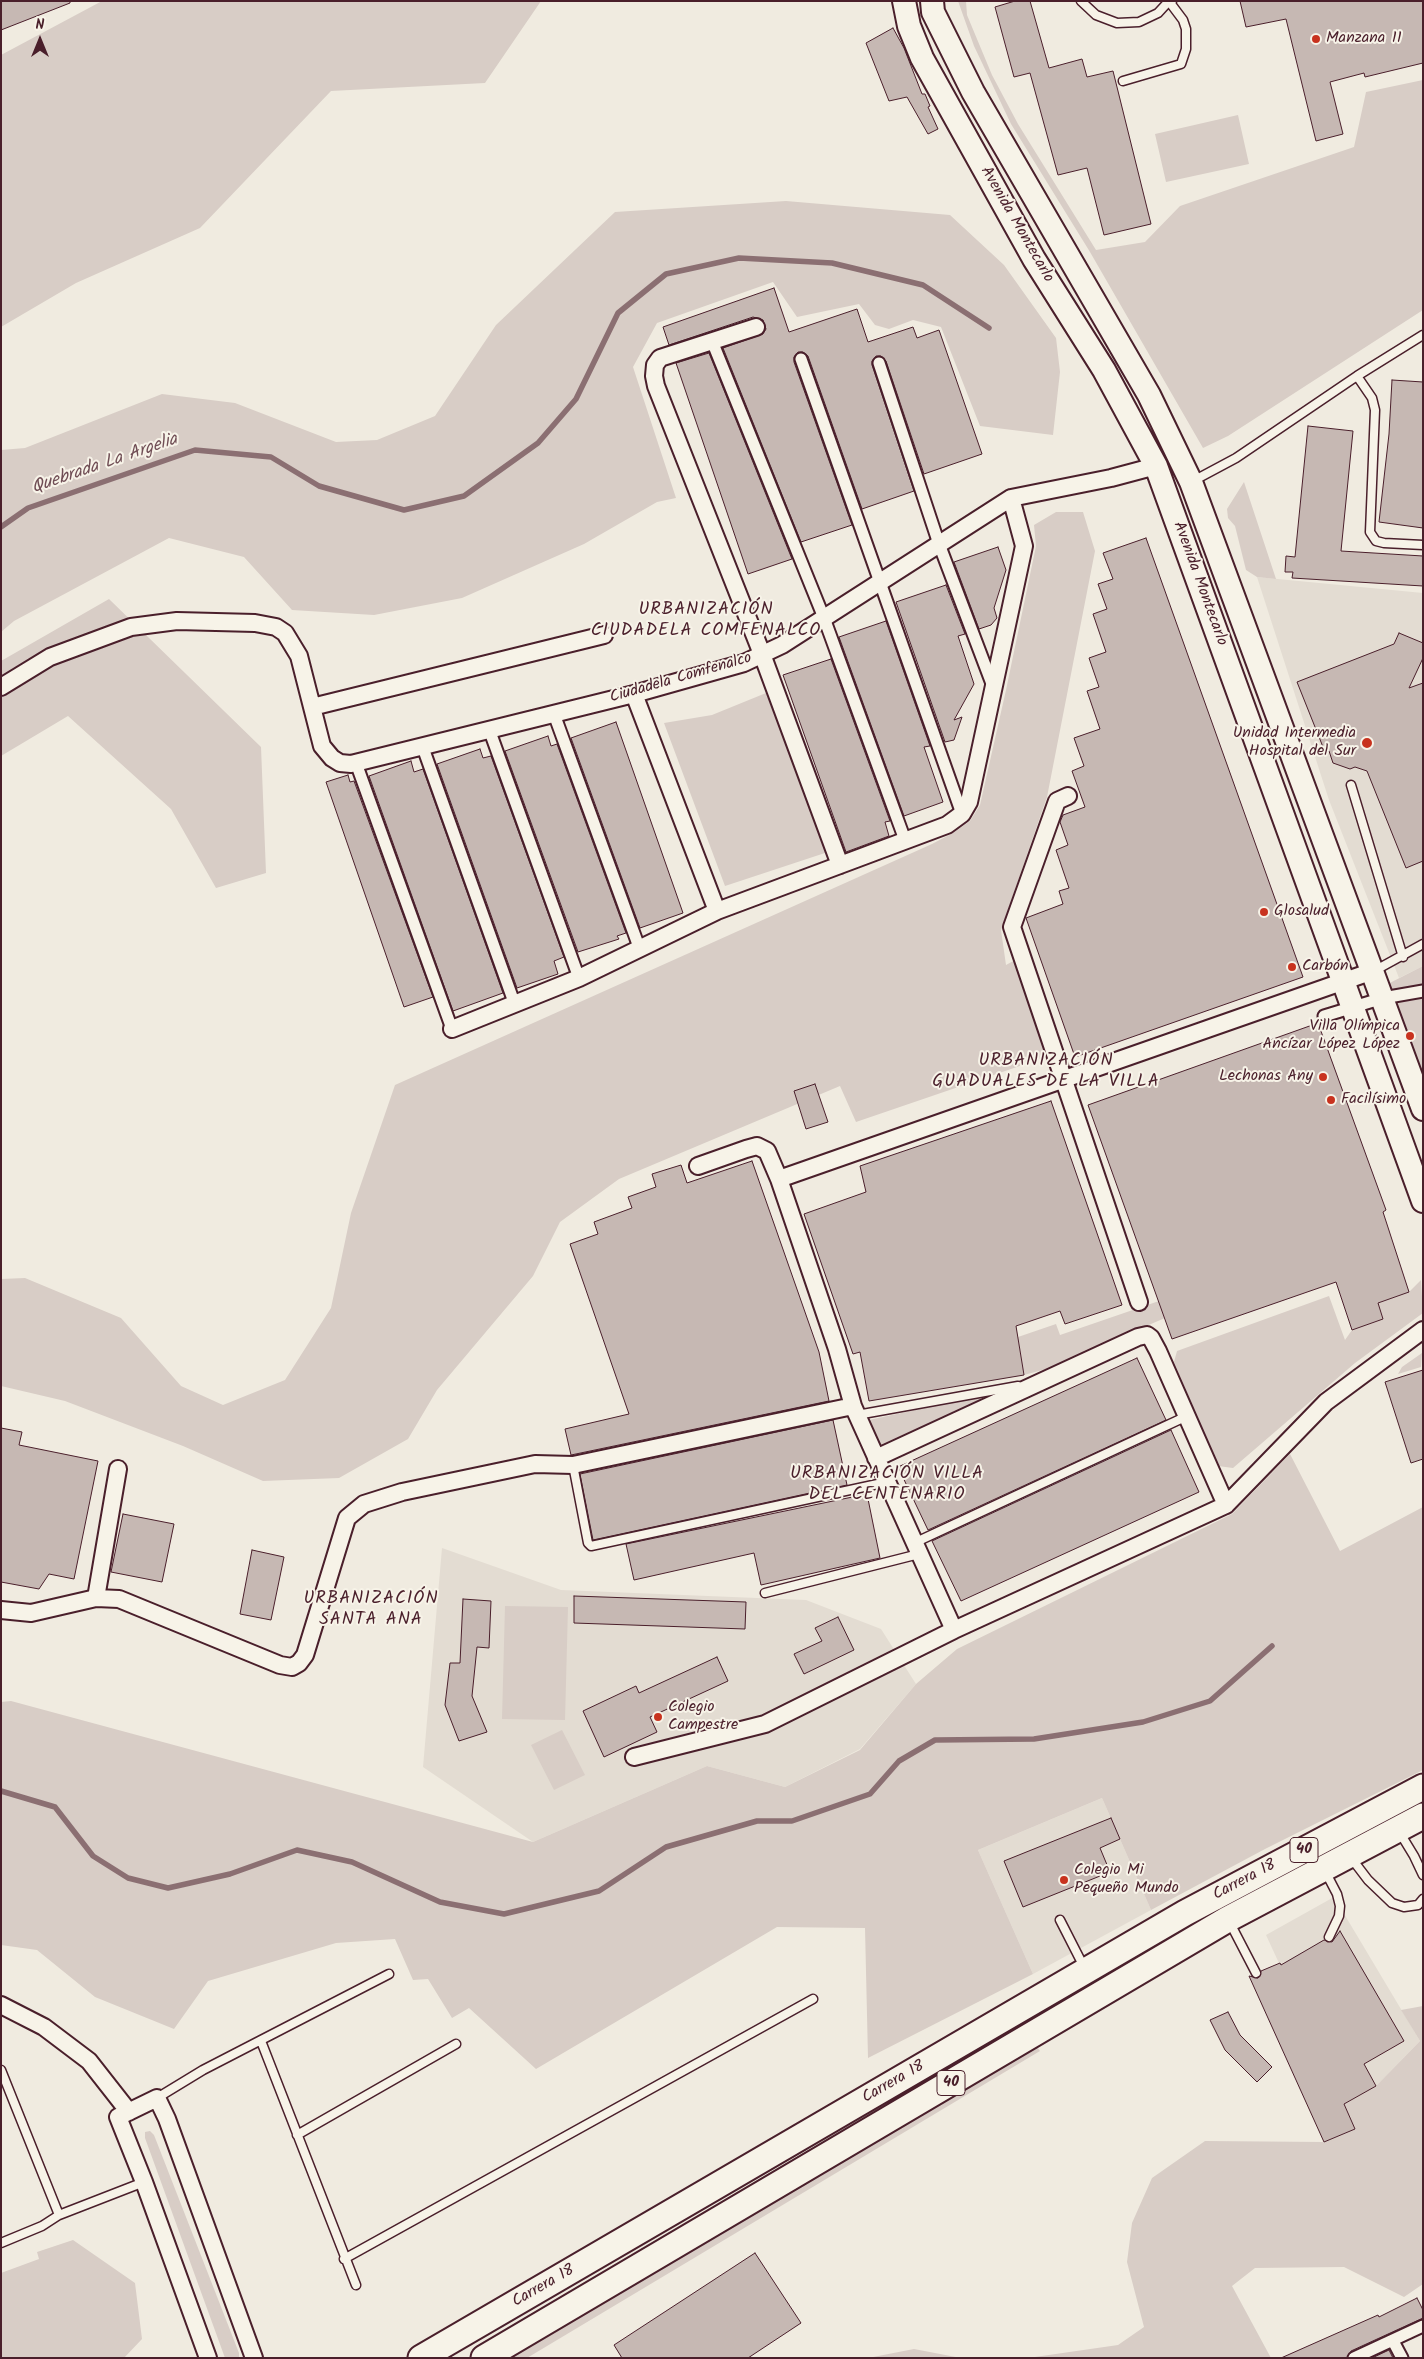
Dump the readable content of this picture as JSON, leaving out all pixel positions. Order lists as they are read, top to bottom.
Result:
{
  "streets": {
    "main road": ["Avenida Montecarlo", "40", "Carrera 18"],
    "street": ["Ciudadela Comfenalco"]
  },
  "crossings": [
    ["Avenida Montecarlo", "Ciudadela Comfenalco"]
  ],
  "districts": [
    "URBANIZACIÓN CIUDADELA COMFENALCO",
    "URBANIZACIÓN GUADUALES DE LA VILLA",
    "URBANIZACIÓN VILLA DEL CENTENARIO",
    "URBANIZACIÓN SANTA ANA"
  ],
  "water": ["Quebrada La Argelia"],
  "places": [
    "Manzana 11",
    "Unidad Intermedia Hospital del Sur",
    "Glosalud",
    "Carbón",
    "Villa Olímpica Ancízar López López",
    "Lechonas Any",
    "Facilísimo",
    "Colegio Campestre",
    "Colegio Mi Pequeño Mundo"
  ],
  "north": "top"
}
